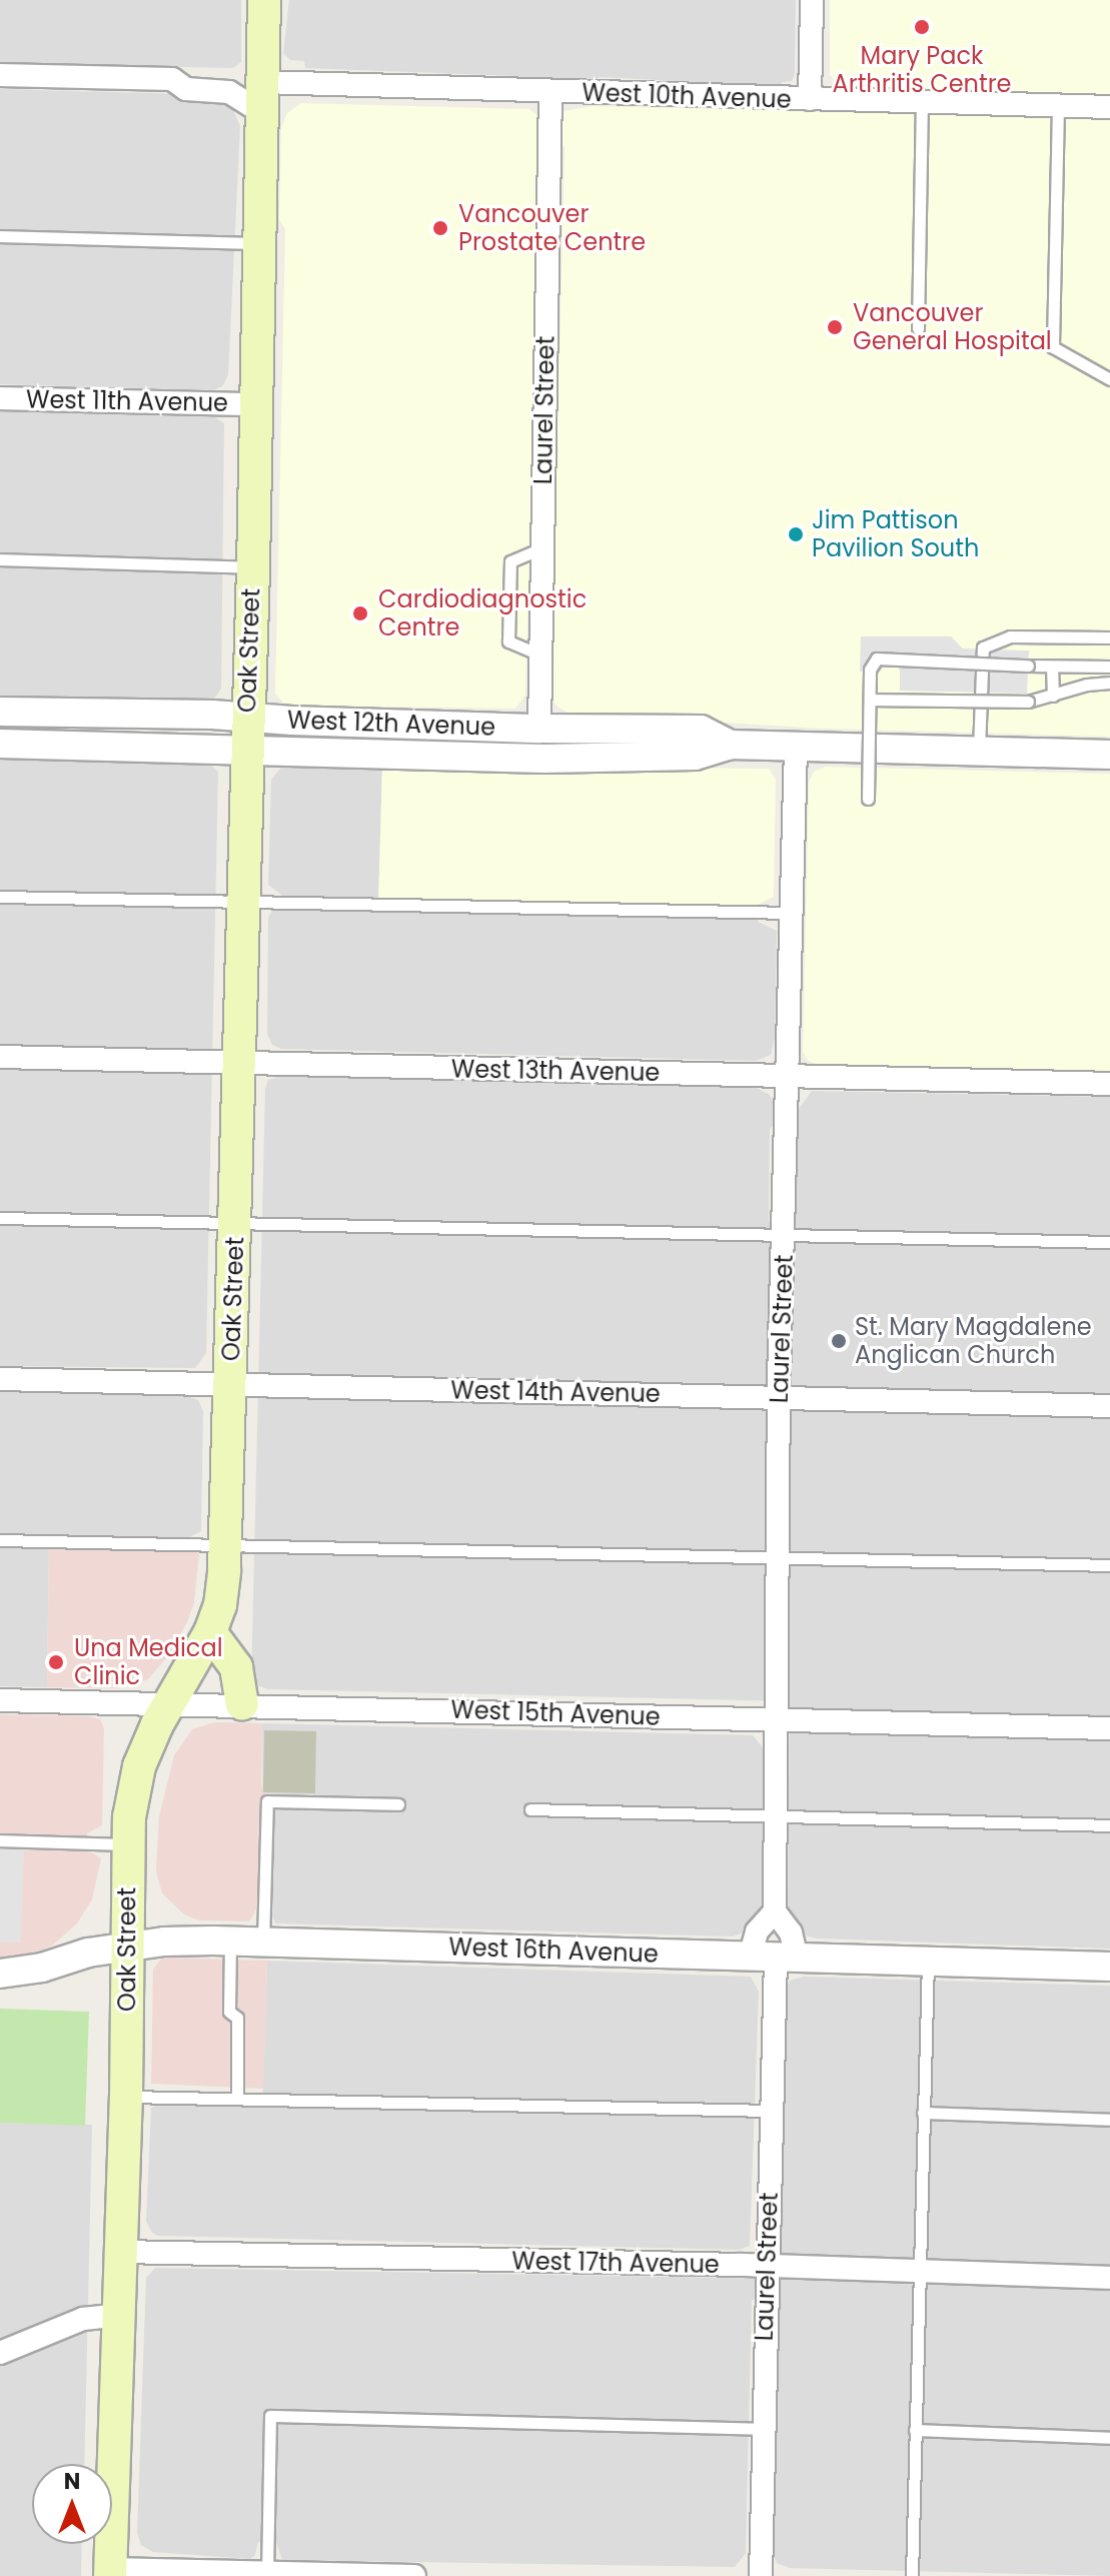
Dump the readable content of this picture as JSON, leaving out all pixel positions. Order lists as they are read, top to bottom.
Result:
{
  "streets": {
    "main road": ["Oak Street"],
    "street": [
      "West 10th Avenue",
      "West 11th Avenue",
      "Laurel Street",
      "West 12th Avenue",
      "West 13th Avenue",
      "West 14th Avenue",
      "West 15th Avenue",
      "West 16th Avenue",
      "West 17th Avenue"
    ]
  },
  "crossings": [
    ["West 10th Avenue", "Laurel Street"],
    ["West 10th Avenue", "Oak Street"],
    ["West 11th Avenue", "Oak Street"],
    ["Laurel Street", "West 12th Avenue"],
    ["Laurel Street", "West 13th Avenue"],
    ["Laurel Street", "West 14th Avenue"],
    ["Laurel Street", "West 15th Avenue"],
    ["Laurel Street", "West 16th Avenue"],
    ["Laurel Street", "West 17th Avenue"],
    ["Oak Street", "West 12th Avenue"],
    ["Oak Street", "West 13th Avenue"],
    ["Oak Street", "West 14th Avenue"],
    ["Oak Street", "West 15th Avenue"],
    ["Oak Street", "West 16th Avenue"],
    ["Oak Street", "West 17th Avenue"]
  ],
  "places": [
    "Mary Pack Arthritis Centre",
    "Vancouver Prostate Centre",
    "Vancouver General Hospital",
    "Jim Pattison Pavilion South",
    "Cardiodiagnostic Centre",
    "St. Mary Magdalene Anglican Church",
    "Una Medical Clinic"
  ],
  "north": "top"
}
